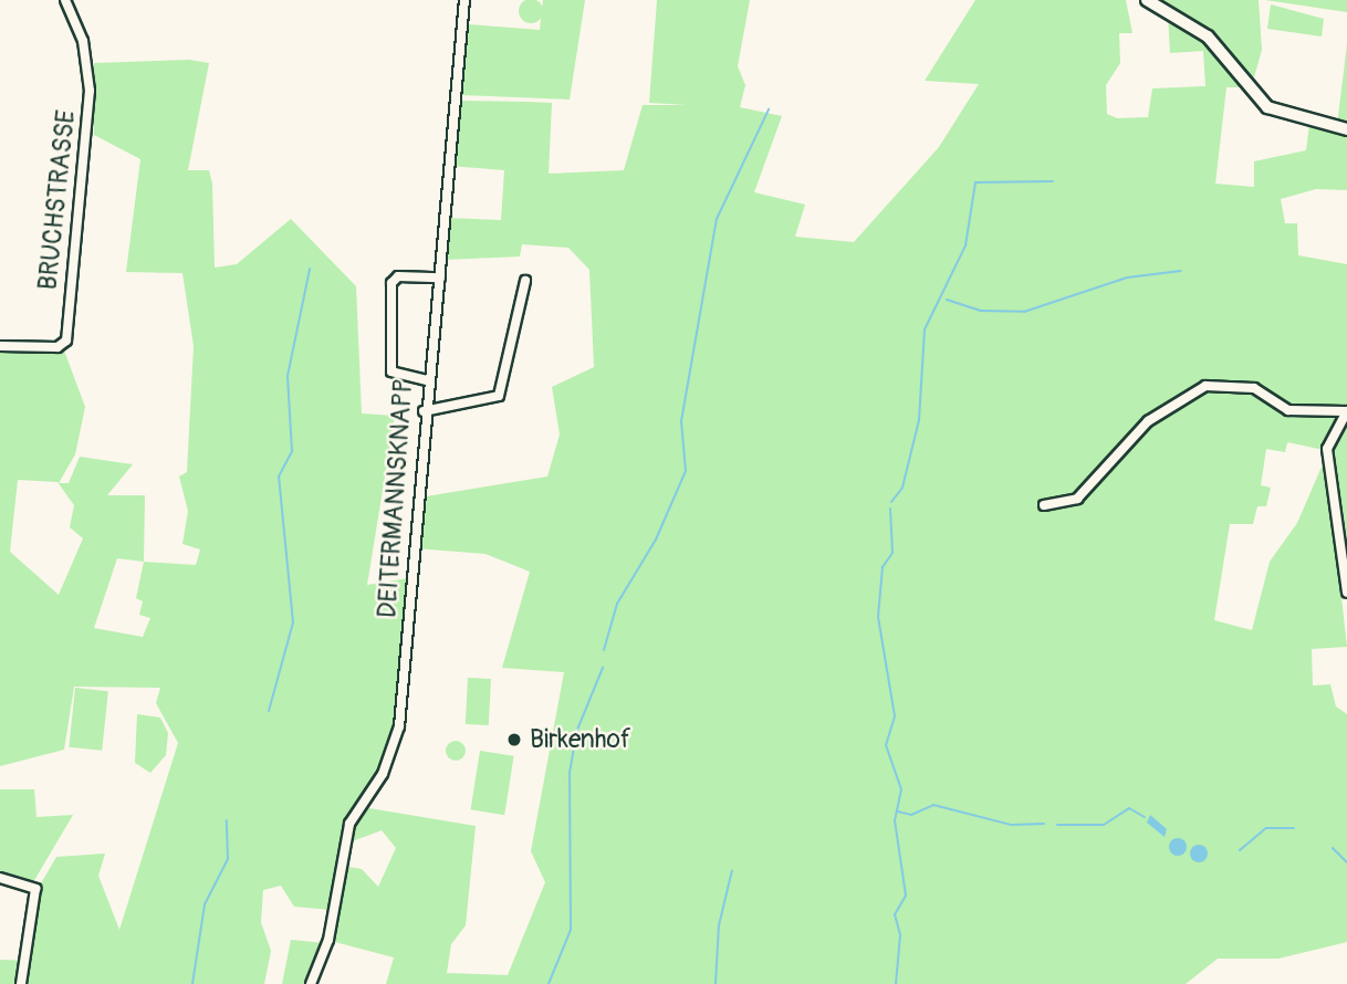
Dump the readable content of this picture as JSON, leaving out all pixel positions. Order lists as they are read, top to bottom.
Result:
{
  "streets": {
    "street": ["BRUCHSTRASSE", "DEITERMANNSKNAPP"]
  },
  "places": ["Birkenhof"]
}
